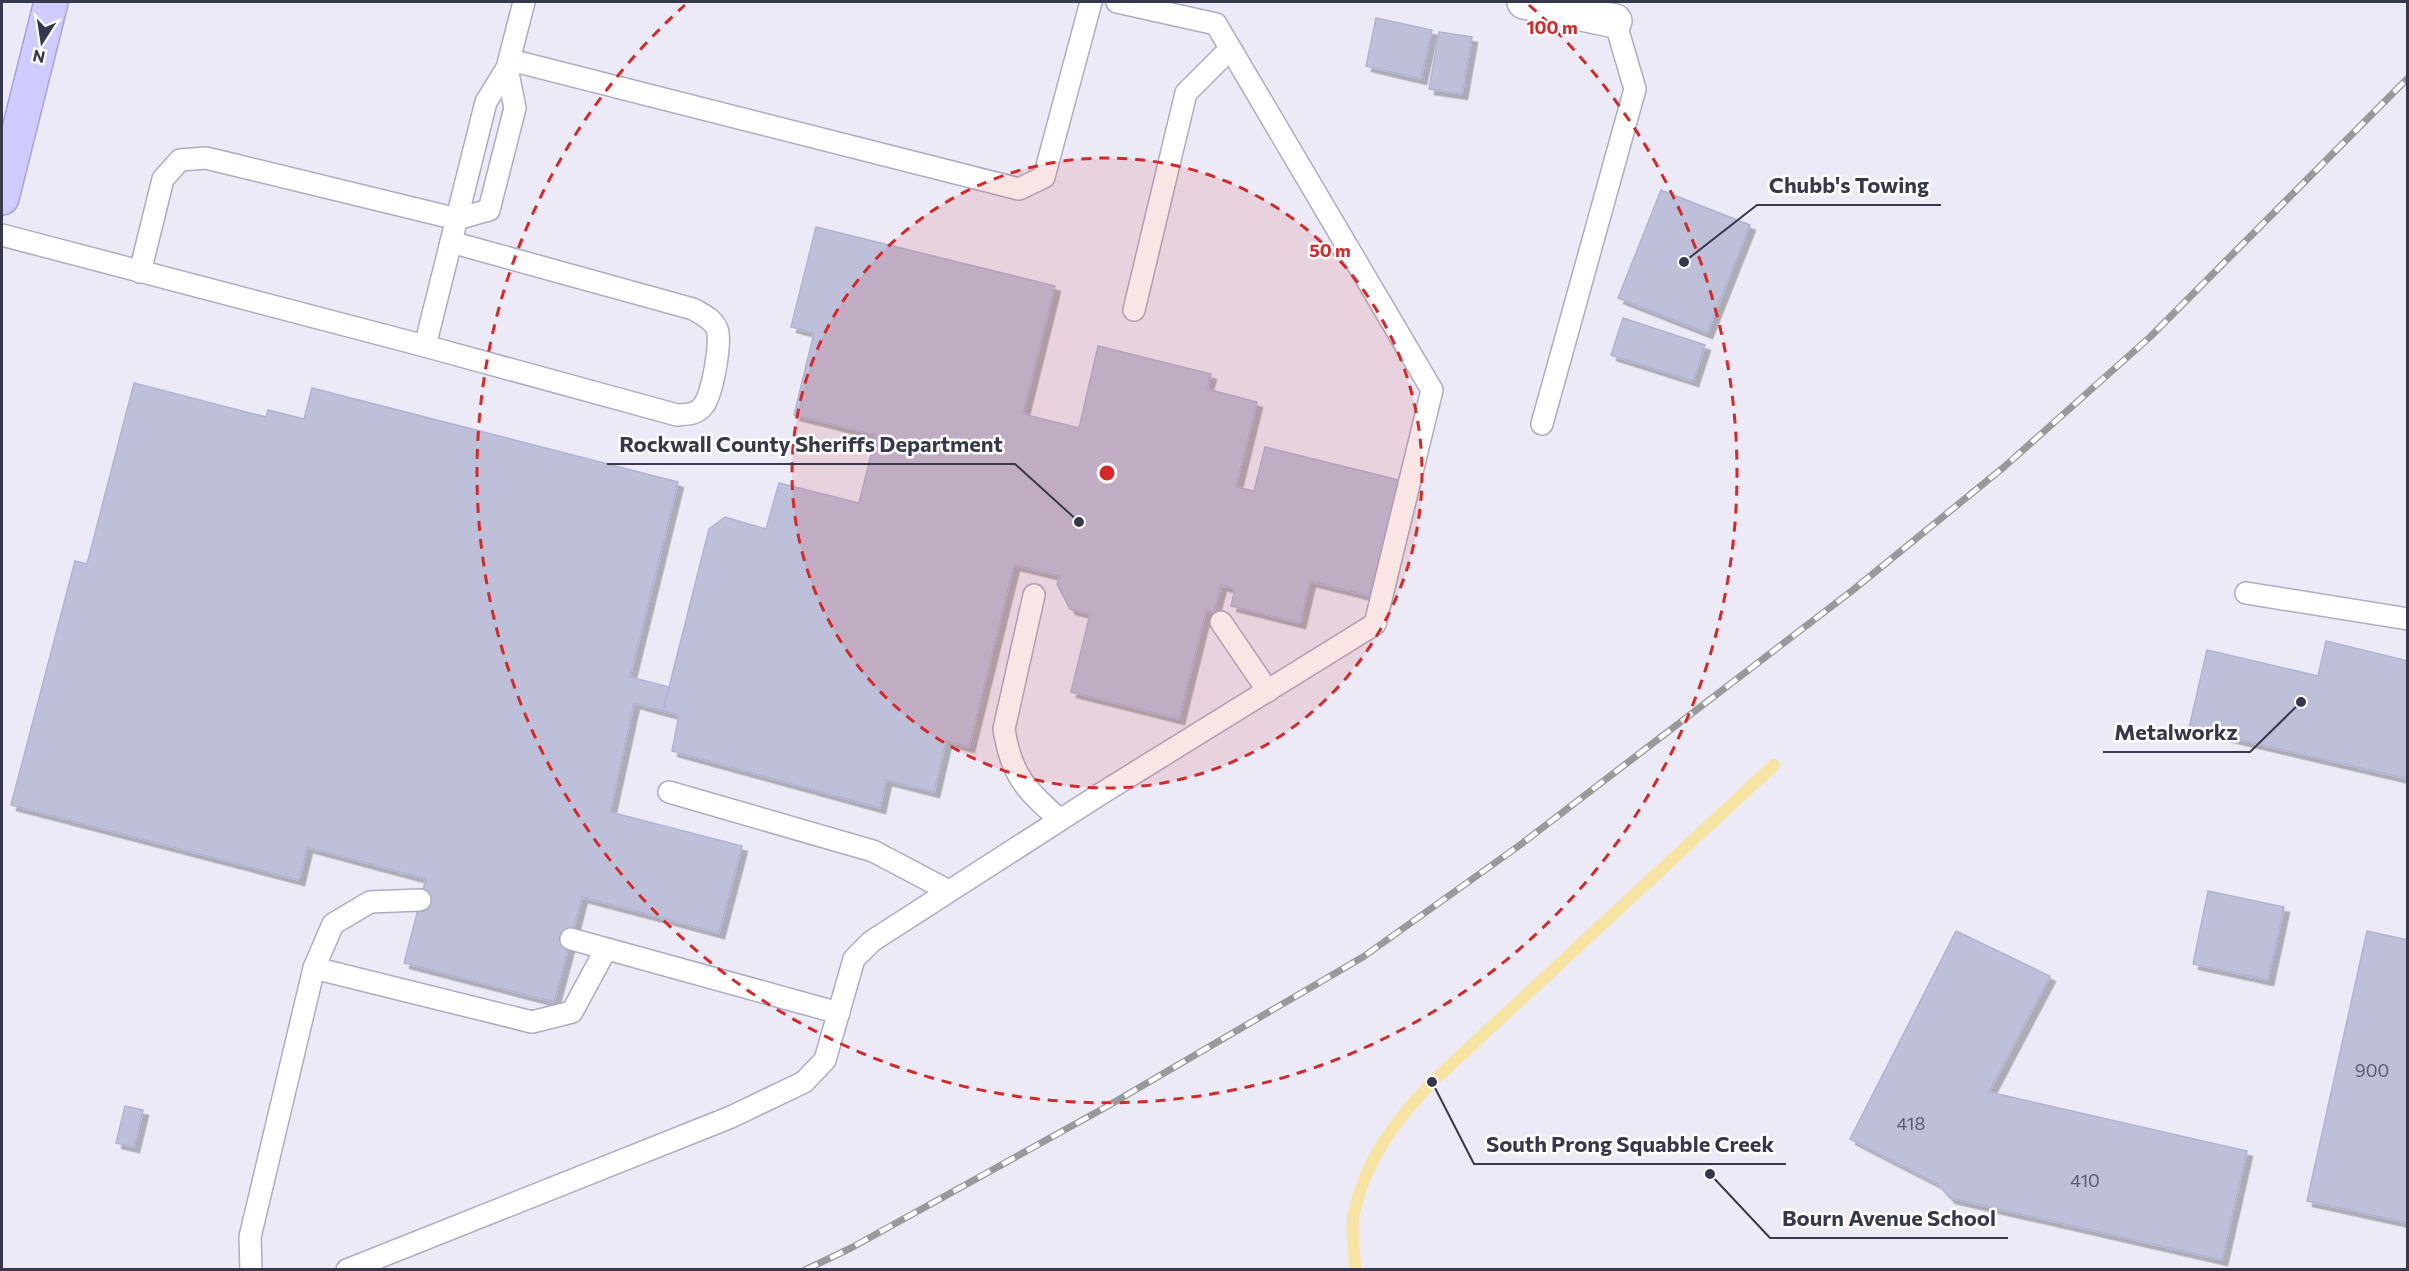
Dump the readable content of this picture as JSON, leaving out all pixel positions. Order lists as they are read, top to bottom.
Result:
{
  "places": [
    "Chubb's Towing",
    "Rockwall County Sheriffs Department",
    "Metalworkz",
    "South Prong Squabble Creek",
    "Bourn Avenue School"
  ],
  "house_numbers": ["900", "418", "410"],
  "north": "bottom",
  "rings": ["100 m", "50 m"]
}
